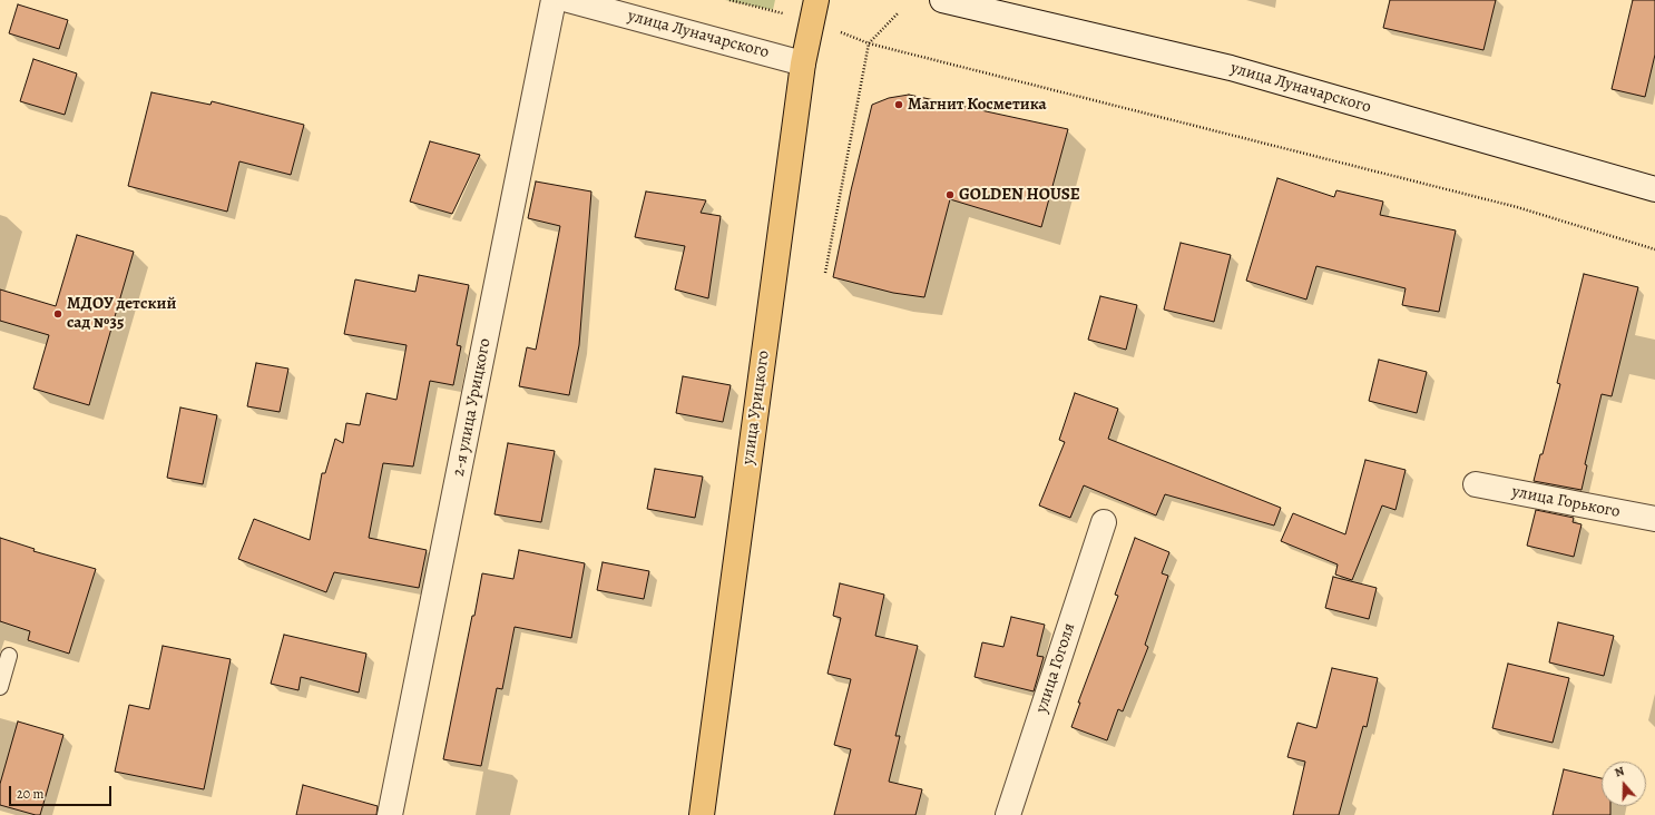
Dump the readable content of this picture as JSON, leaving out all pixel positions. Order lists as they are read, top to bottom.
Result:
{
  "streets": {
    "main road": ["улица Урицкого"],
    "street": [
      "улица Луначарского",
      "2-я улица Урицкого",
      "улица Горького",
      "улица Гоголя"
    ]
  },
  "crossings": [
    ["улица Луначарского", "улица Урицкого"]
  ],
  "places": ["Магнит Косметика", "GOLDEN HOUSE", "МДОУ детский сад №35"],
  "scale_bar": "20 m",
  "north": "top"
}
